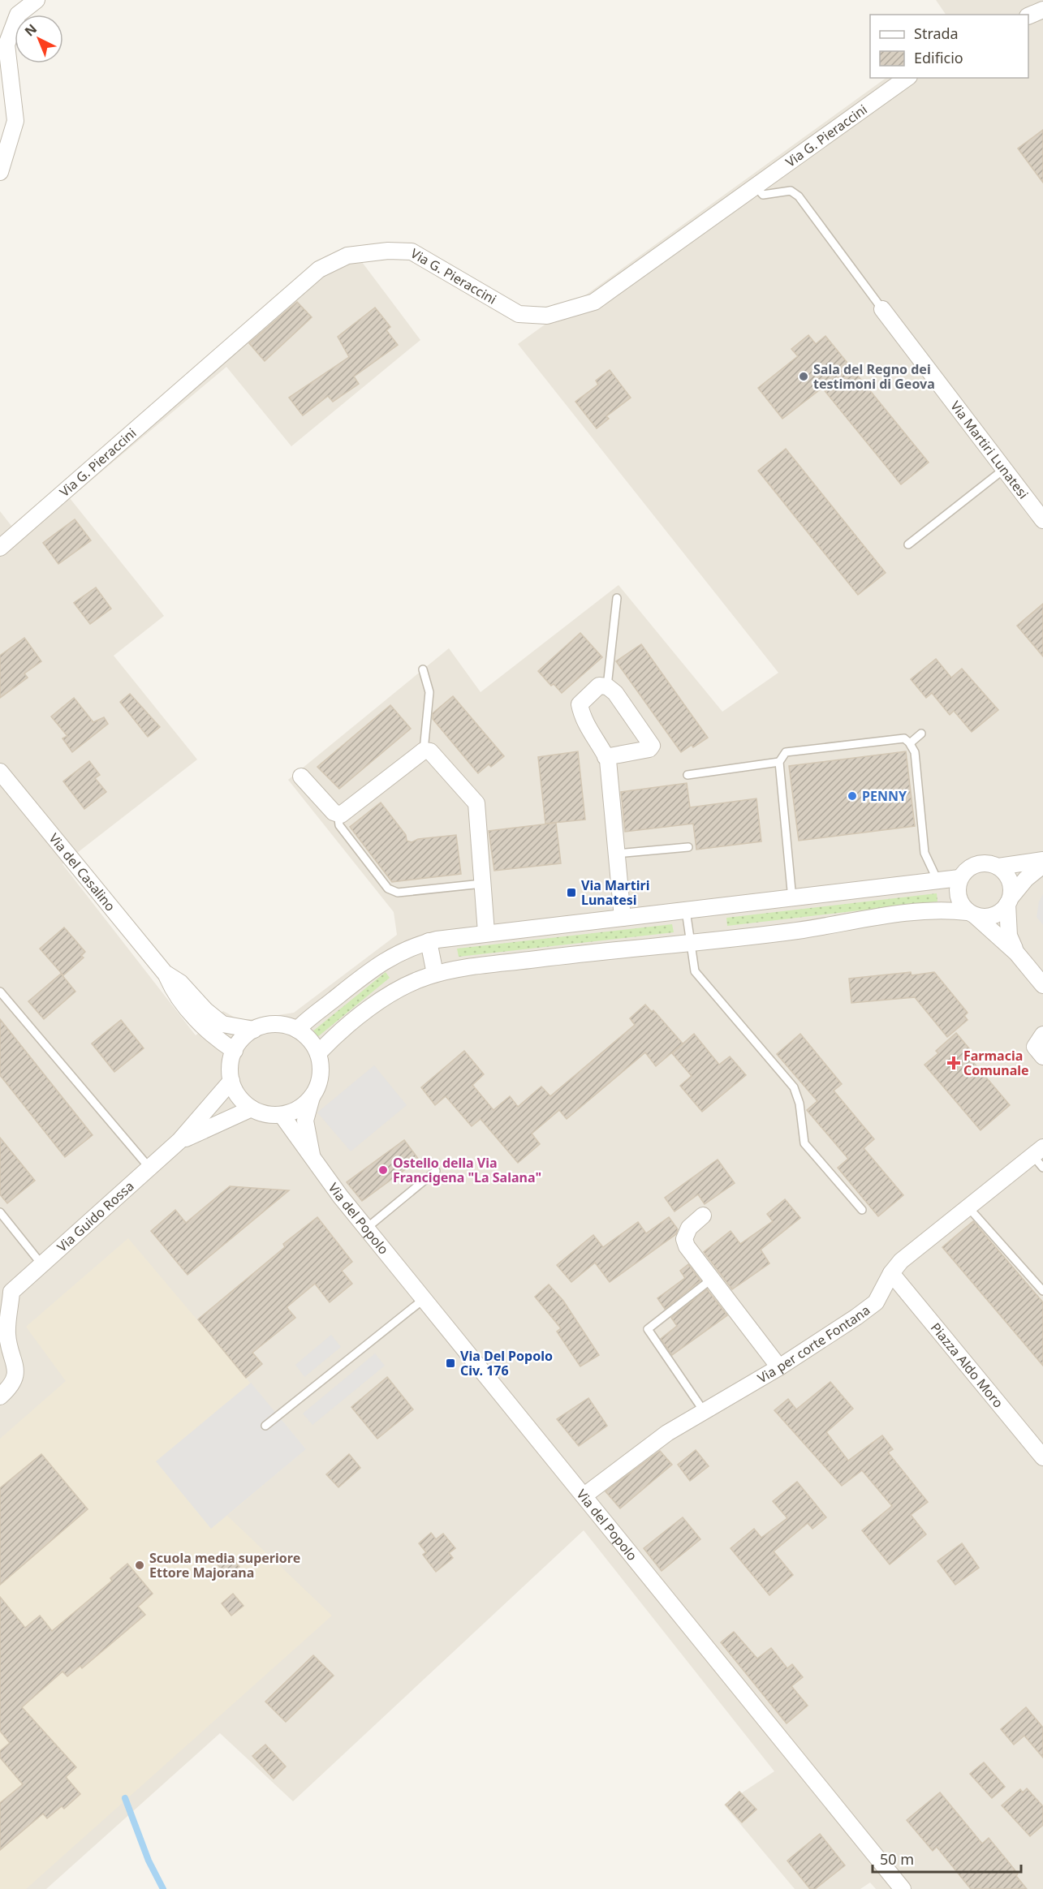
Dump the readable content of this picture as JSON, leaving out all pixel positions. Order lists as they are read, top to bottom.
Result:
{
  "streets": {
    "street": [
      "Via G. Pieraccini",
      "Via Martiri Lunatesi",
      "Via del Casalino",
      "Via Guido Rossa",
      "Via del Popolo",
      "Via per corte Fontana",
      "Piazza Aldo Moro"
    ]
  },
  "crossings": [
    ["Via del Casalino", "Via Guido Rossa"],
    ["Via del Casalino", "Via del Popolo"],
    ["Via Guido Rossa", "Via del Popolo"],
    ["Via del Popolo", "Via per corte Fontana"],
    ["Via per corte Fontana", "Piazza Aldo Moro"]
  ],
  "places": {
    "other": [
      "Sala del Regno dei testimoni di Geova",
      "PENNY",
      "Ostello della Via Francigena \"La Salana\"",
      "Scuola media superiore Ettore Majorana"
    ],
    "transit": ["Via Martiri Lunatesi", "Via Del Popolo Civ. 176"],
    "health": ["Farmacia Comunale"]
  },
  "legend": ["Strada", "Edificio"],
  "scale_bar": "50 m",
  "north": "top left"
}
